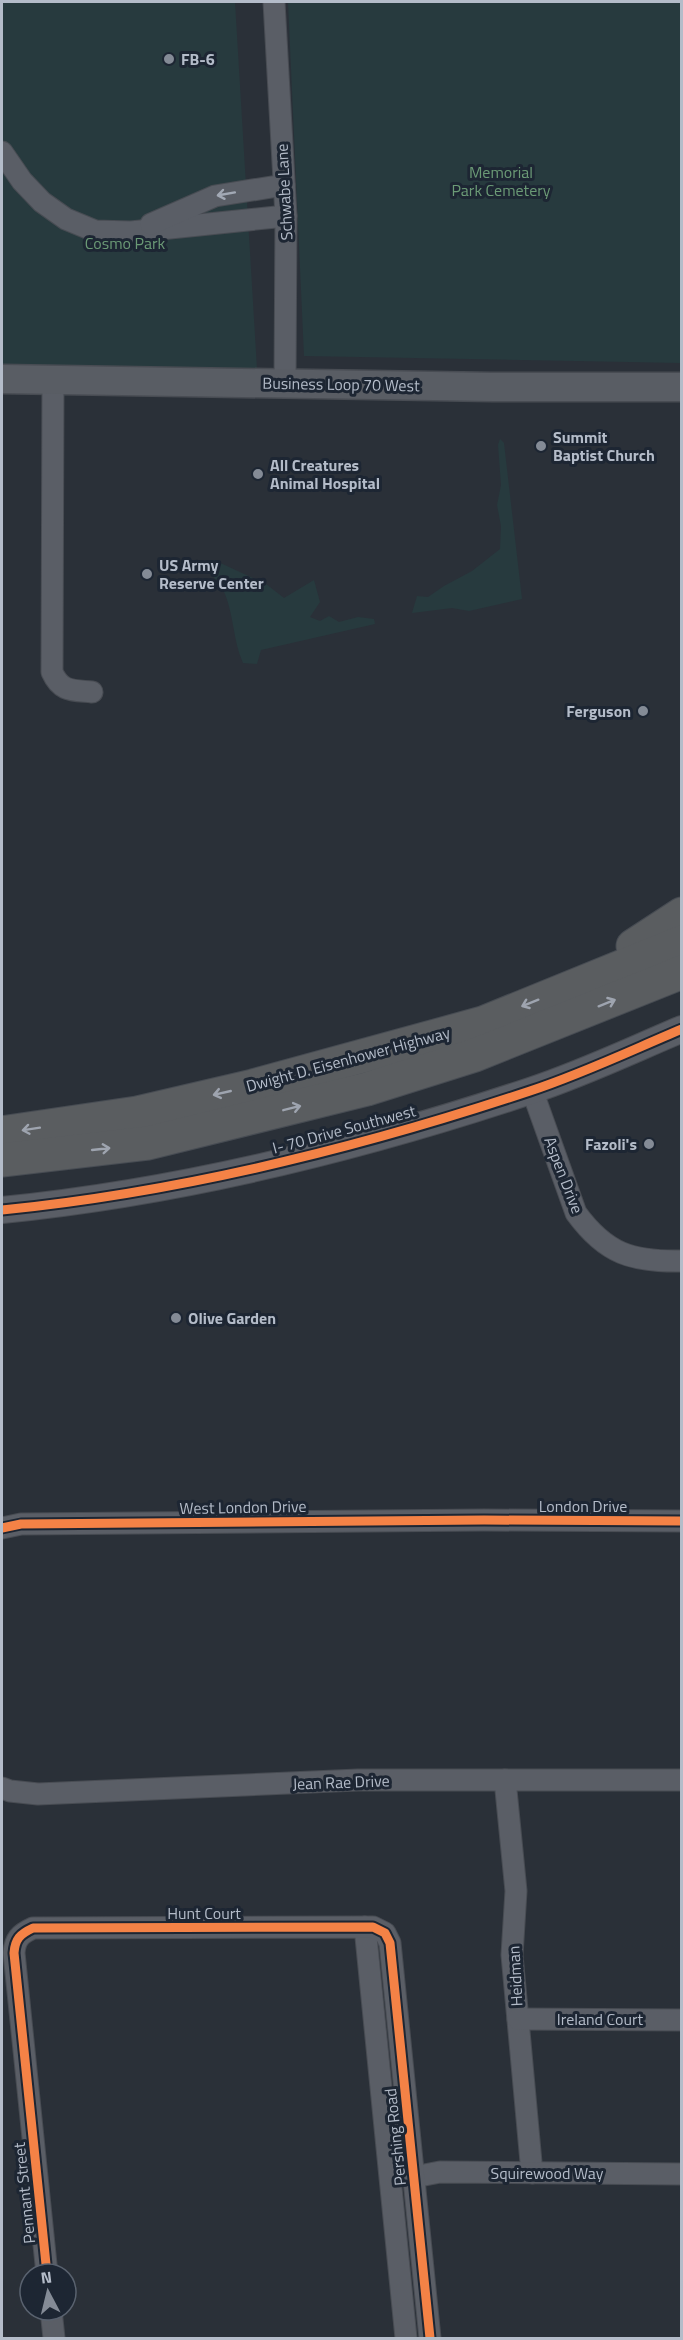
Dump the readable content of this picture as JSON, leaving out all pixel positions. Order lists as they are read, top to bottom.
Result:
{
  "streets": {
    "highway": ["Dwight D. Eisenhower Highway"],
    "main road": ["Business Loop 70 West"],
    "street": [
      "Schwabe Lane",
      "I- 70 Drive Southwest",
      "Aspen Drive",
      "London Drive",
      "West London Drive",
      "Jean Rae Drive",
      "Hunt Court",
      "Heidman",
      "Ireland Court",
      "Pershing Road",
      "Squirewood Way",
      "Pennant Street"
    ]
  },
  "crossings": [
    ["Schwabe Lane", "Business Loop 70 West"],
    ["I- 70 Drive Southwest", "Aspen Drive"],
    ["London Drive", "West London Drive"],
    ["Jean Rae Drive", "Heidman"],
    ["Hunt Court", "Pershing Road"],
    ["Hunt Court", "Pennant Street"],
    ["Heidman", "Ireland Court"],
    ["Heidman", "Squirewood Way"],
    ["Pershing Road", "Squirewood Way"]
  ],
  "parks": ["Memorial Park Cemetery", "Cosmo Park"],
  "places": [
    "FB-6",
    "Summit Baptist Church",
    "All Creatures Animal Hospital",
    "US Army Reserve Center",
    "Ferguson",
    "Fazoli's",
    "Olive Garden"
  ],
  "north": "top"
}
